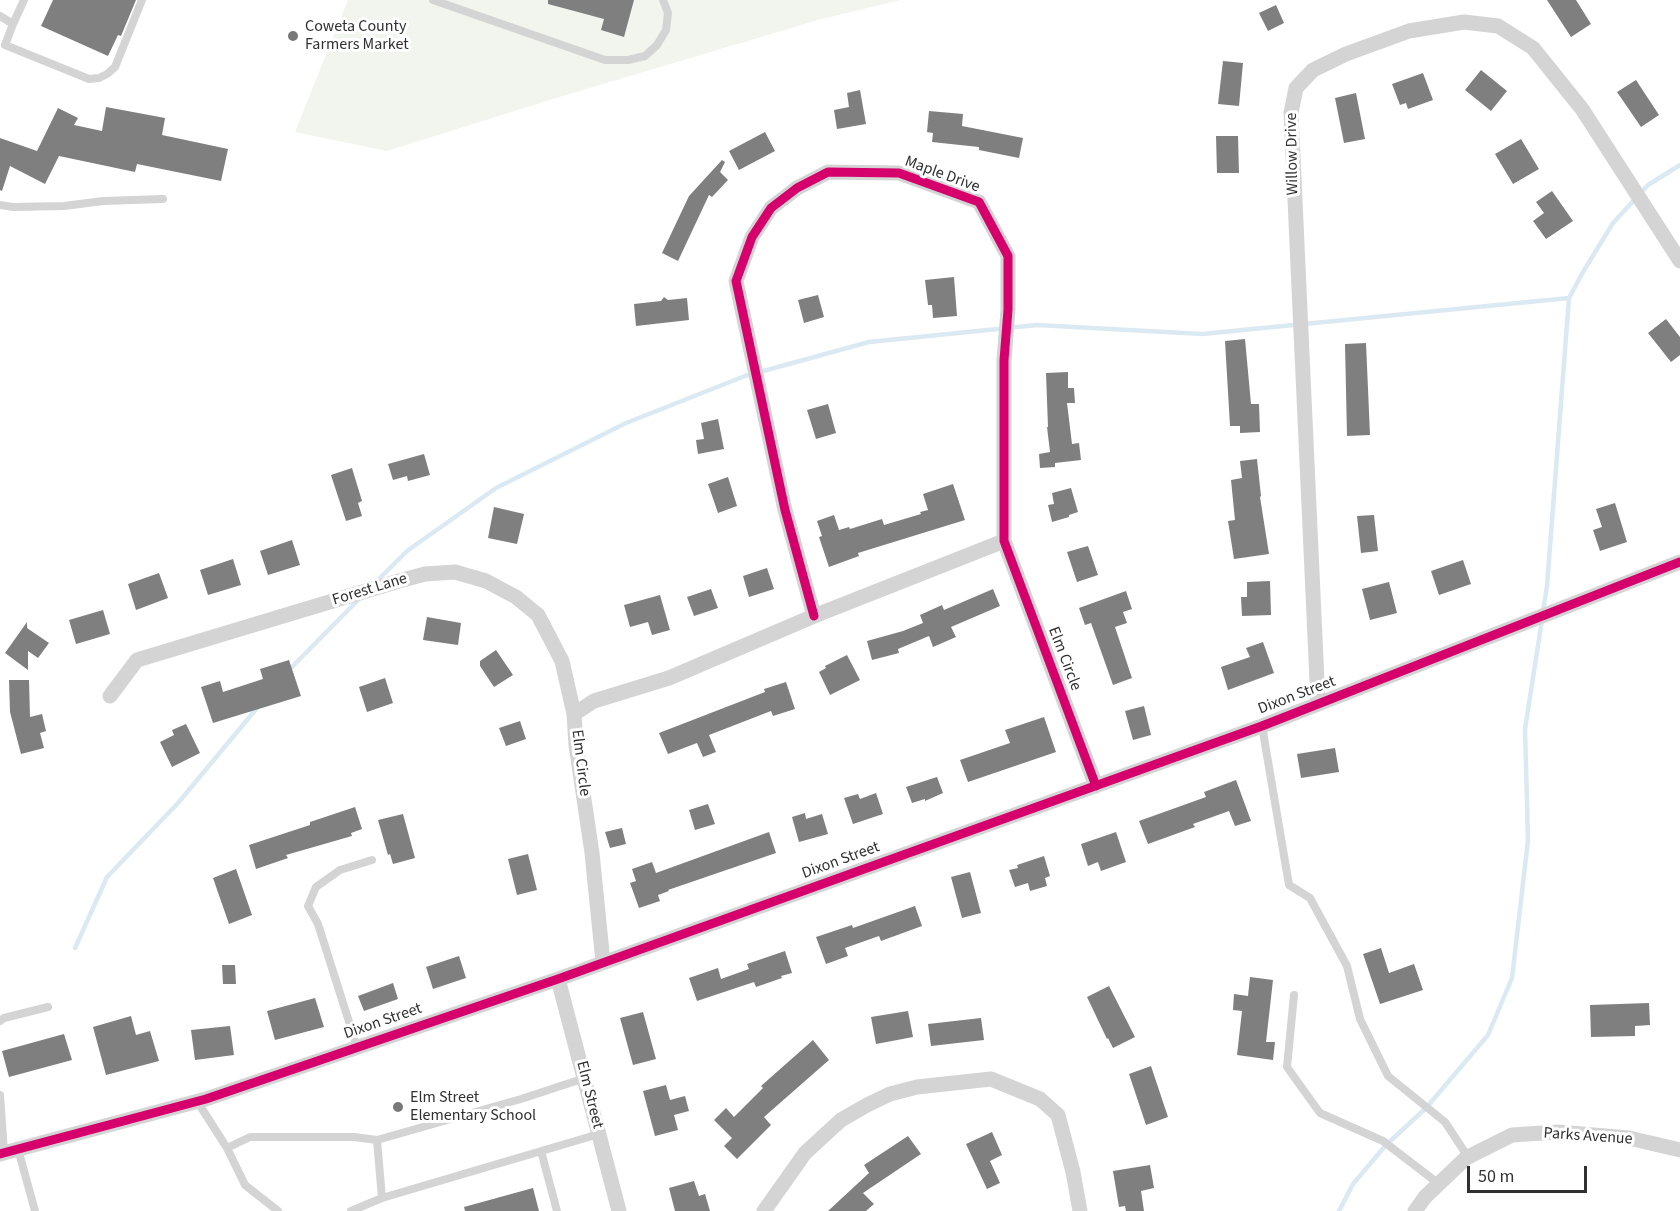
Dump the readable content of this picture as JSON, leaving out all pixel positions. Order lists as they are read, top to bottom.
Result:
{
  "streets": {
    "street": [
      "Willow Drive",
      "Maple Drive",
      "Forest Lane",
      "Elm Circle",
      "Dixon Street",
      "Elm Street",
      "Parks Avenue"
    ]
  },
  "crossings": [
    ["Willow Drive", "Dixon Street"],
    ["Maple Drive", "Elm Circle"],
    ["Forest Lane", "Elm Circle"],
    ["Elm Circle", "Dixon Street"],
    ["Dixon Street", "Elm Street"]
  ],
  "places": ["Coweta County Farmers Market", "Elm Street Elementary School"],
  "scale_bar": "50 m"
}
